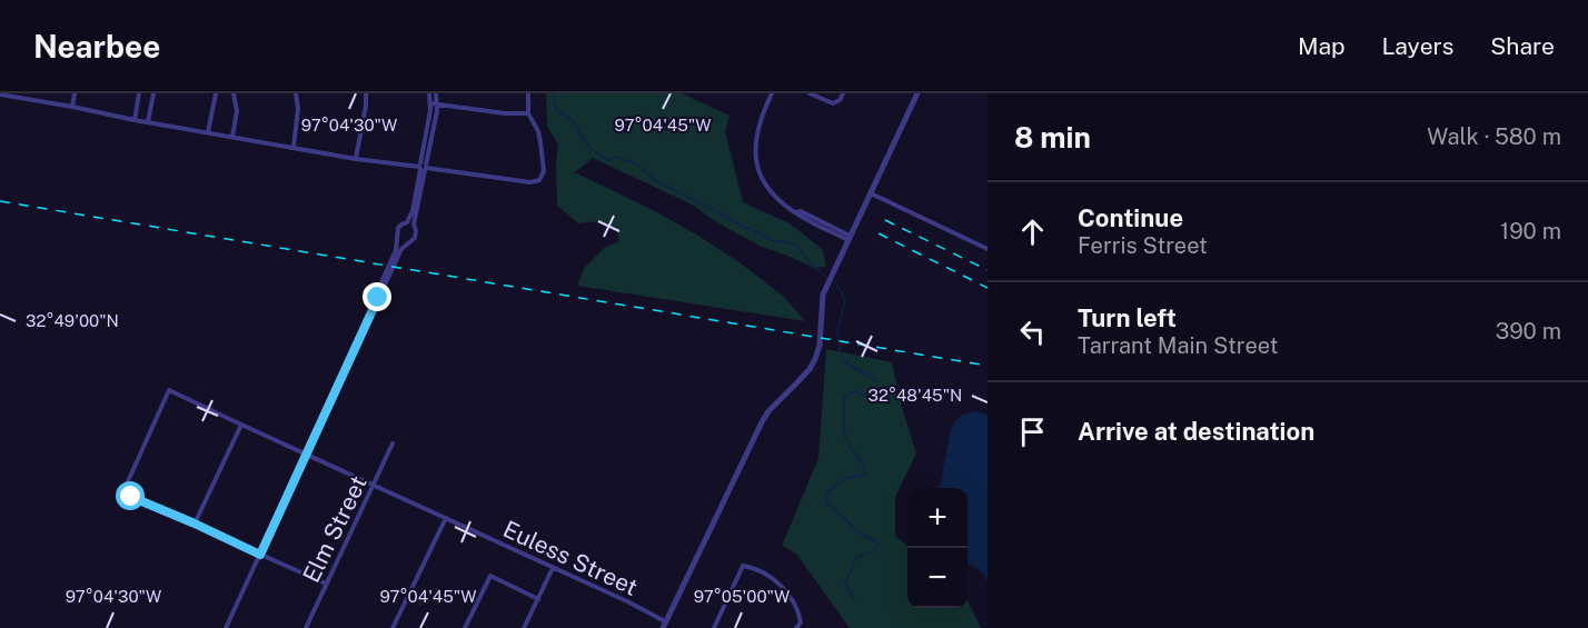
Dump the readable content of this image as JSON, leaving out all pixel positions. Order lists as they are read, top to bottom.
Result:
{
  "streets": {
    "street": ["Elm Street", "Euless Street"]
  },
  "crossings": [
    ["Elm Street", "Euless Street"]
  ],
  "page": {
    "header": "Nearbee",
    "nav": ["Map", "Layers", "Share"],
    "heading": ["8 min", "Walk · 580 m"],
    "list": [
      ["Continue", "Ferris Street", "190 m"],
      ["Turn left", "Tarrant Main Street", "390 m"],
      "Arrive at destination"
    ],
    "map_buttons": ["+", "−"]
  },
  "coordinates": [
    "97°04'30\"W",
    "97°04'45\"W",
    "32°49'00\"N",
    "32°48'45\"N",
    "97°05'00\"W"
  ]
}
